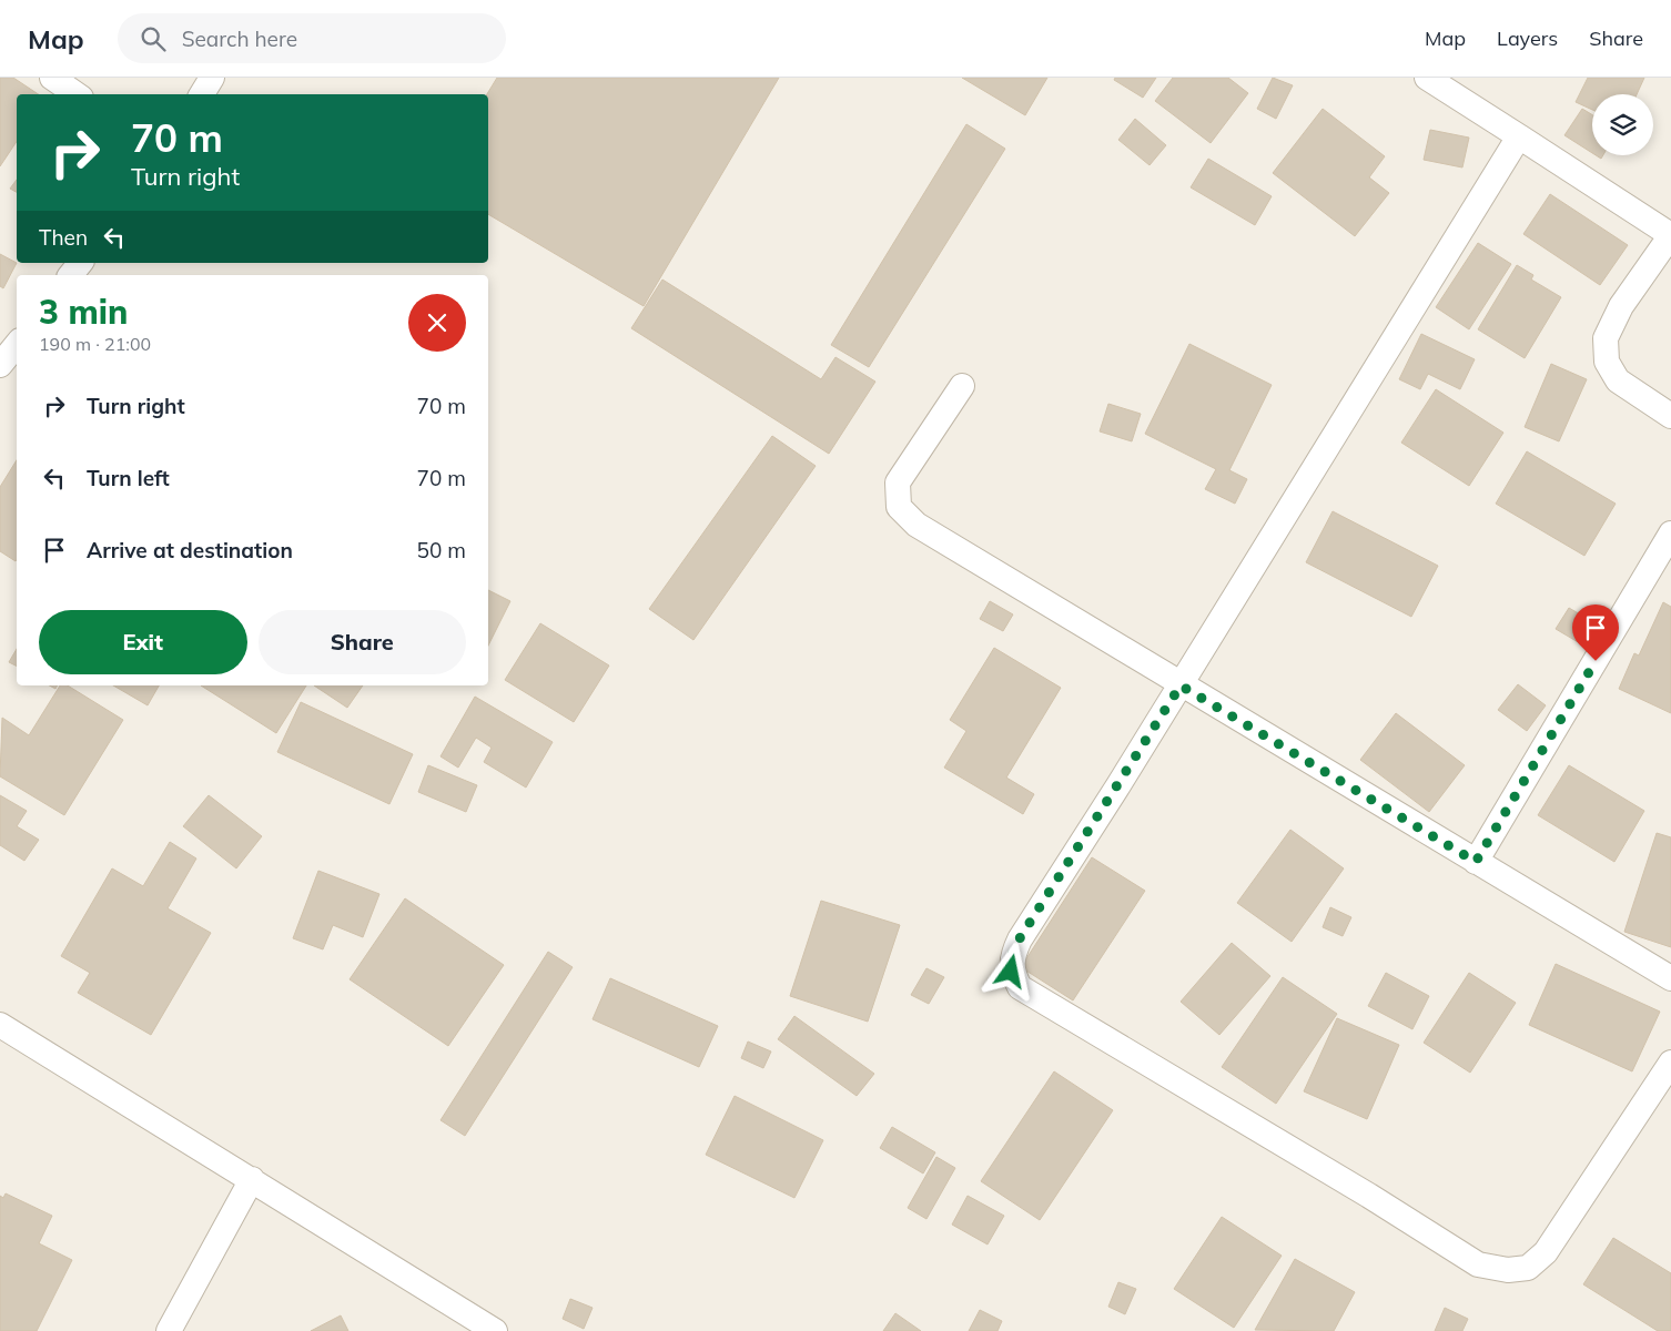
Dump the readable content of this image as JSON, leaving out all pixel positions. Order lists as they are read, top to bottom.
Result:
{
  "page": {
    "header": "Map",
    "search": "Search here",
    "nav": ["Map", "Layers", "Share"],
    "turn": ["70 m", "Turn right"],
    "then": "Then",
    "heading": ["3 min", "190 m · 21:00"],
    "list": [
      {
        "name": "Turn right",
        "value": "70 m"
      },
      {
        "name": "Turn left",
        "value": "70 m"
      },
      {
        "name": "Arrive at destination",
        "value": "50 m"
      }
    ],
    "buttons": ["Exit", "Share"]
  }
}
